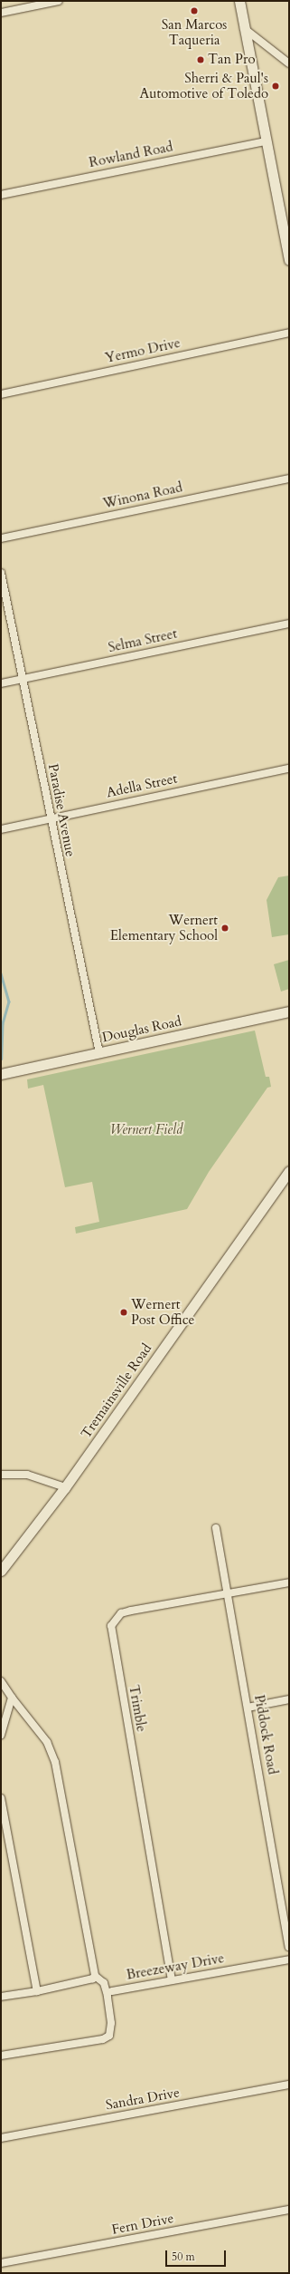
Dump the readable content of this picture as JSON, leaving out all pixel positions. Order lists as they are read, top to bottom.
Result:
{
  "streets": {
    "street": [
      "Rowland Road",
      "Yermo Drive",
      "Winona Road",
      "Selma Street",
      "Adella Street",
      "Paradise Avenue",
      "Douglas Road",
      "Tremainsville Road",
      "Trimble",
      "Piddock Road",
      "Breezeway Drive",
      "Sandra Drive",
      "Fern Drive"
    ]
  },
  "crossings": [
    ["Selma Street", "Paradise Avenue"],
    ["Adella Street", "Paradise Avenue"],
    ["Paradise Avenue", "Douglas Road"],
    ["Trimble", "Piddock Road"],
    ["Trimble", "Breezeway Drive"]
  ],
  "parks": ["Wernert Field"],
  "places": [
    "San Marcos Taqueria",
    "Tan Pro",
    "Sherri & Paul's Automotive of Toledo",
    "Wernert Elementary School",
    "Wernert Post Office"
  ],
  "scale_bar": "50 m"
}
